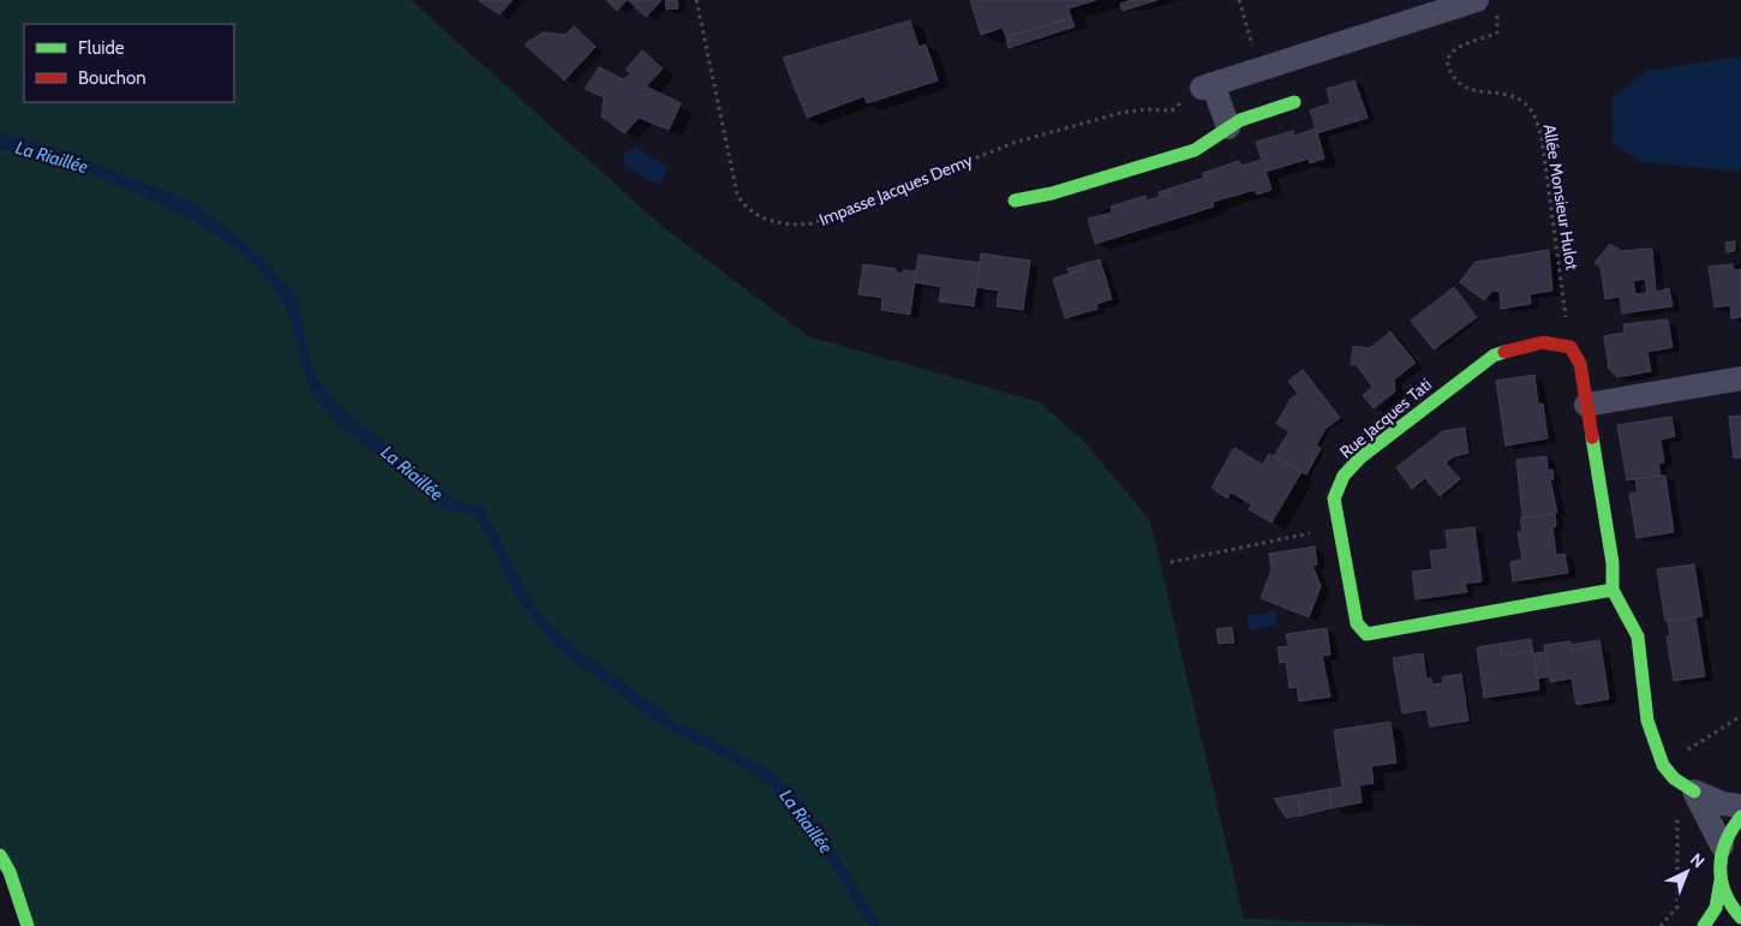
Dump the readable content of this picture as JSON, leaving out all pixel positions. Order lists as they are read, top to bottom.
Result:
{
  "streets": {
    "street": ["Rue Jacques Tati"],
    "path": ["Impasse Jacques Demy", "Allée Monsieur Hulot"]
  },
  "crossings": [
    ["Allée Monsieur Hulot", "Rue Jacques Tati"]
  ],
  "water": ["La Riaillée"],
  "legend": ["Fluide", "Bouchon"],
  "north": "top right"
}
